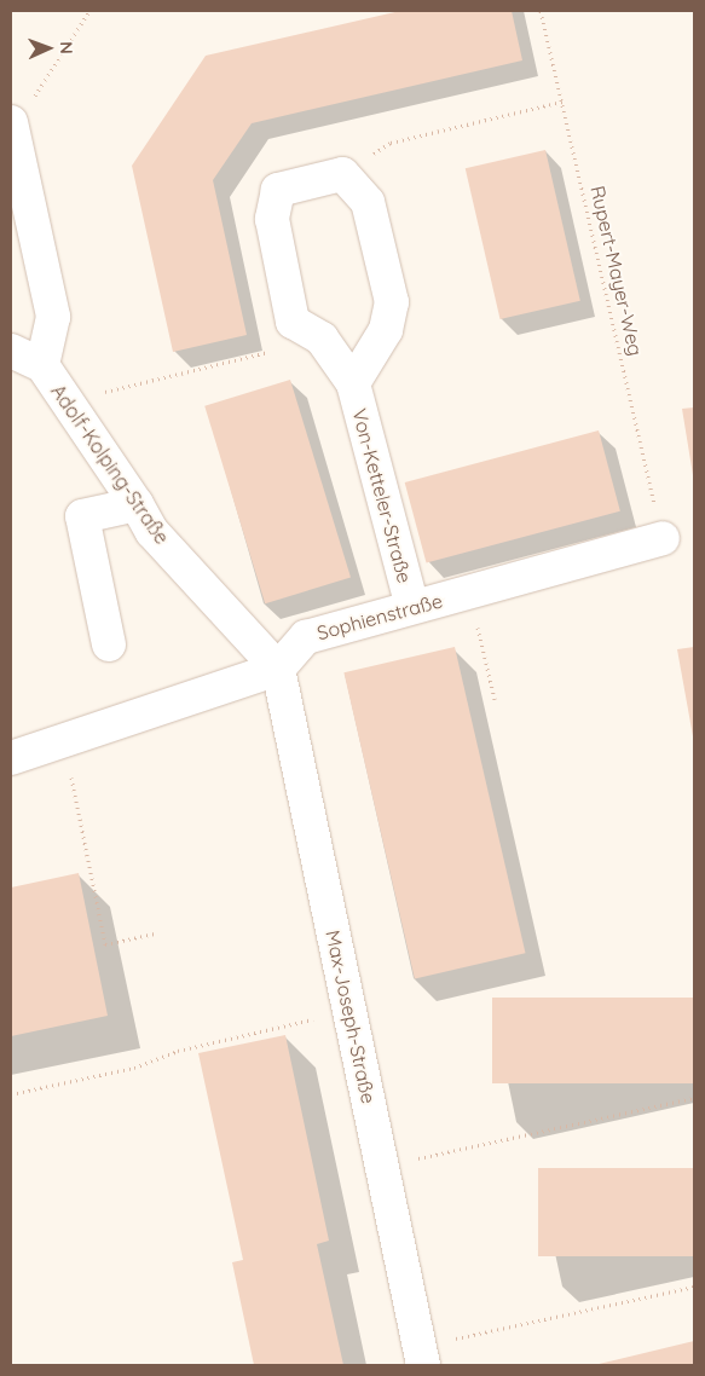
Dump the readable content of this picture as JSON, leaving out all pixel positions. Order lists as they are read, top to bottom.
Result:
{
  "streets": {
    "street": [
      "Adolf-Kolping-Straße",
      "Von-Ketteler-Straße",
      "Sophienstraße",
      "Max-Joseph-Straße"
    ],
    "path": ["Rupert-Mayer-Weg"]
  },
  "crossings": [
    ["Rupert-Mayer-Weg", "Sophienstraße"],
    ["Adolf-Kolping-Straße", "Sophienstraße"],
    ["Adolf-Kolping-Straße", "Max-Joseph-Straße"],
    ["Von-Ketteler-Straße", "Sophienstraße"],
    ["Sophienstraße", "Max-Joseph-Straße"]
  ],
  "north": "right"
}
